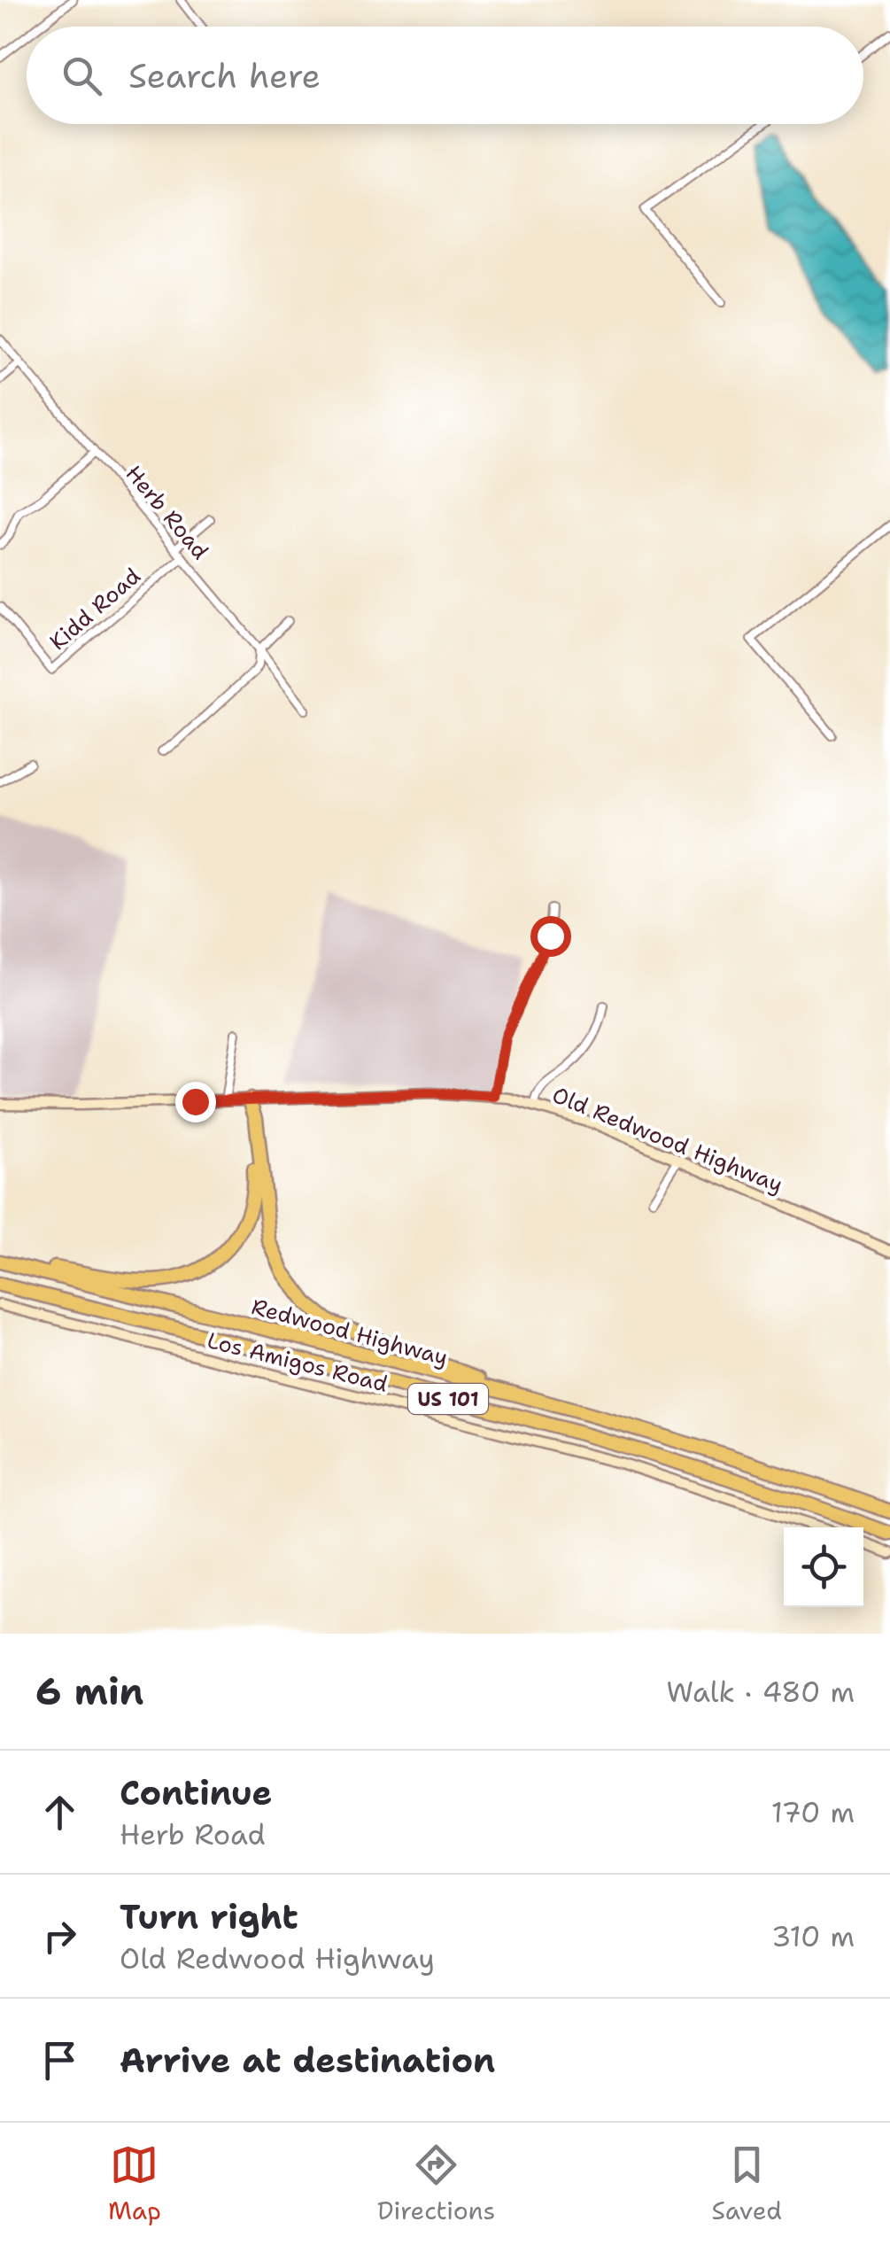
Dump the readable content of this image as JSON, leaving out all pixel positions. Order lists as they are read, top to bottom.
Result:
{
  "streets": {
    "highway": ["Redwood Highway", "US 101"],
    "main road": ["Old Redwood Highway", "Los Amigos Road"],
    "street": ["Herb Road", "Kidd Road"]
  },
  "crossings": [
    ["Herb Road", "Kidd Road"]
  ],
  "page": {
    "search": "Search here",
    "heading": ["6 min", "Walk · 480 m"],
    "list": [
      ["Continue", "Herb Road", "170 m"],
      ["Turn right", "Old Redwood Highway", "310 m"],
      "Arrive at destination"
    ],
    "nav": ["Map", "Directions", "Saved"]
  }
}
